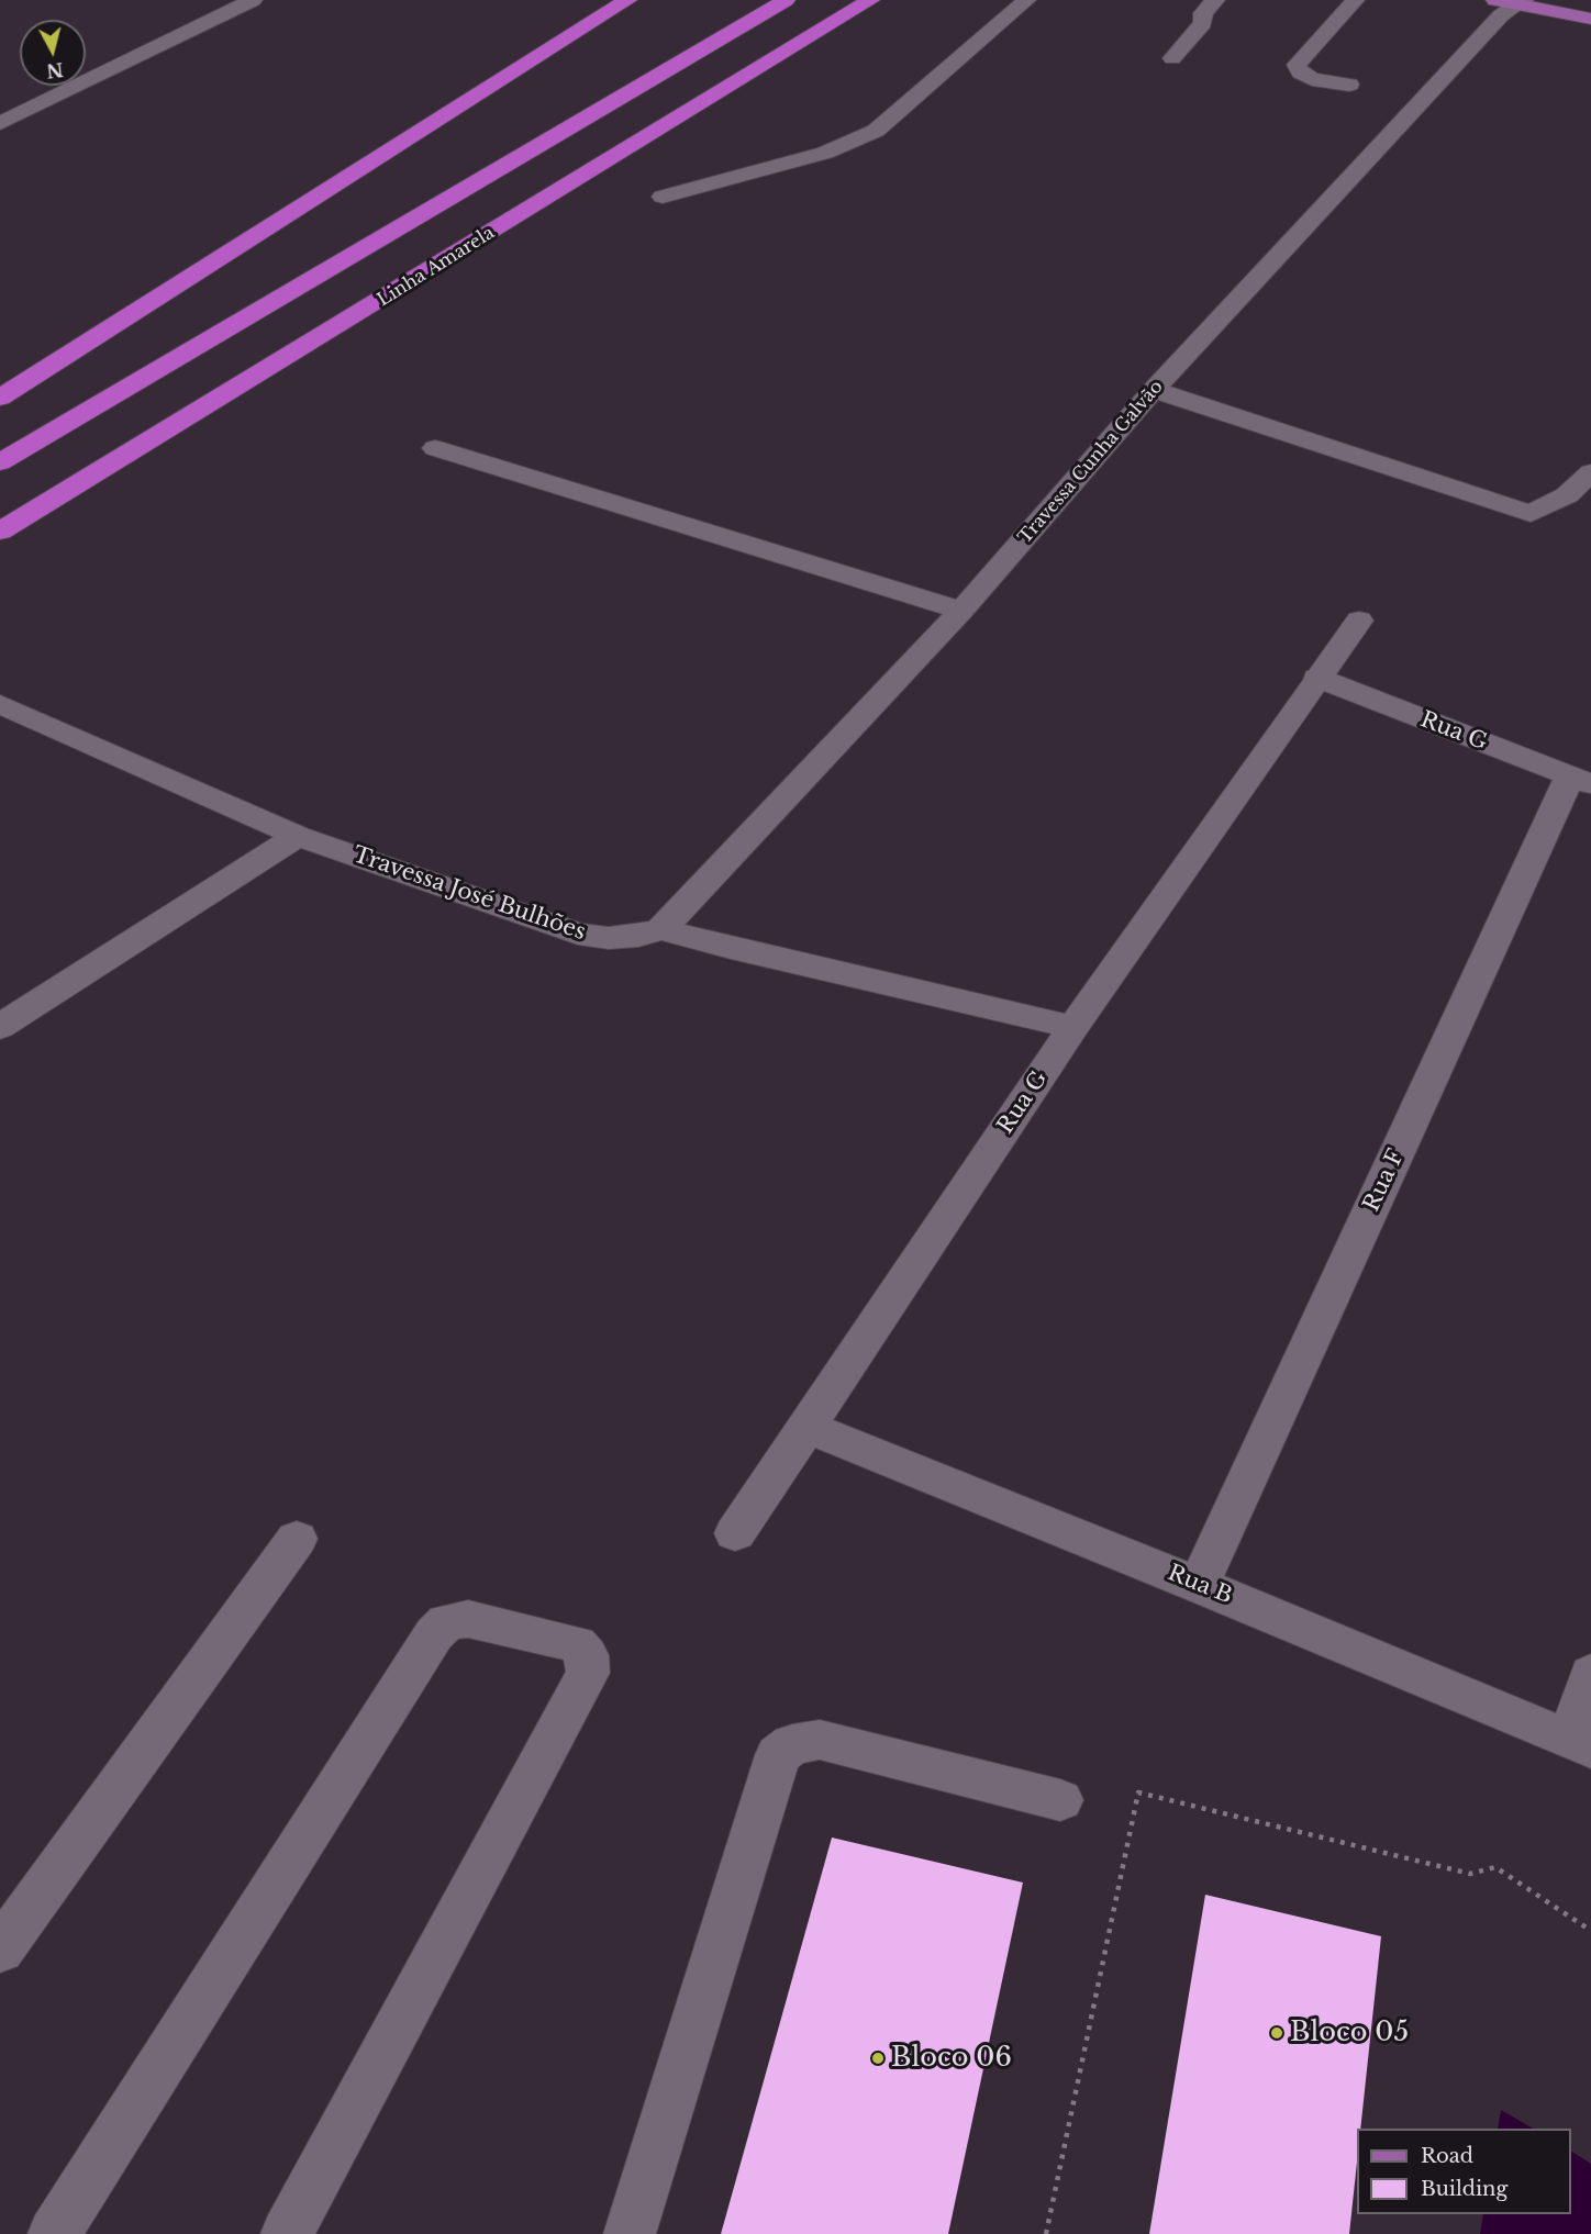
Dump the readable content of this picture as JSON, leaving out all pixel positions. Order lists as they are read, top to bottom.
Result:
{
  "streets": {
    "highway": ["Linha Amarela"],
    "street": [
      "Travessa Cunha Galvão",
      "Rua G",
      "Travessa José Bulhões",
      "Rua F",
      "Rua B"
    ]
  },
  "crossings": [
    ["Travessa Cunha Galvão", "Travessa José Bulhões"],
    ["Rua G", "Travessa José Bulhões"],
    ["Rua G", "Rua F"],
    ["Rua G", "Rua B"],
    ["Rua F", "Rua B"]
  ],
  "places": ["Bloco 05", "Bloco 06"],
  "legend": ["Road", "Building"],
  "north": "bottom"
}
